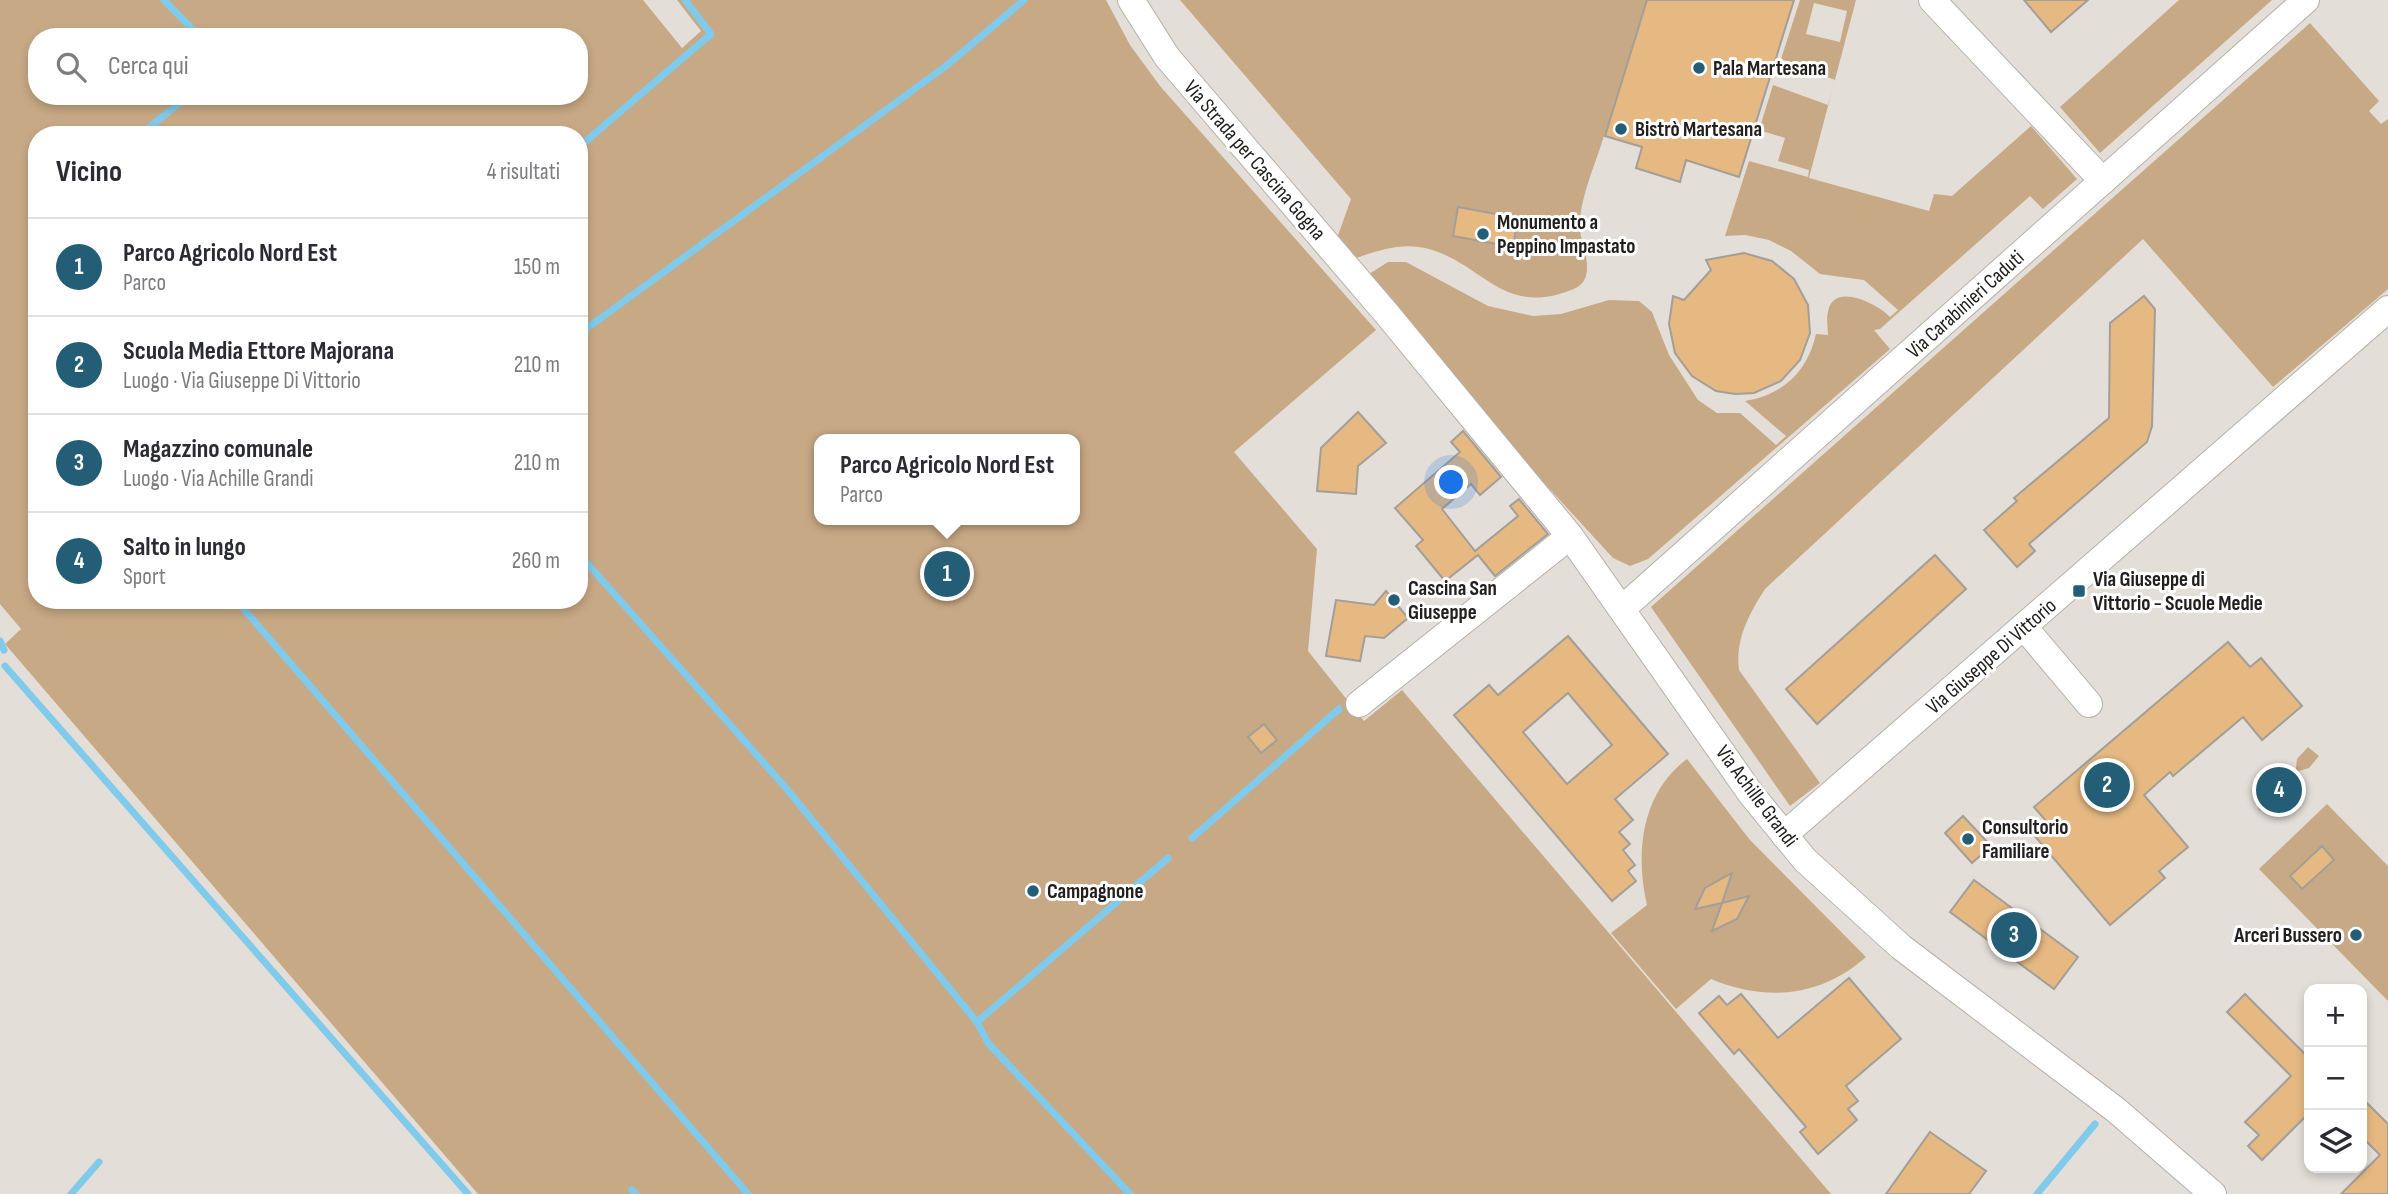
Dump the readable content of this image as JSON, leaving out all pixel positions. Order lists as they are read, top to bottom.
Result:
{
  "streets": {
    "street": [
      "Via Strada per Cascina Gogna",
      "Via Carabinieri Caduti",
      "Via Giuseppe Di Vittorio",
      "Via Achille Grandi"
    ]
  },
  "crossings": [
    ["Via Strada per Cascina Gogna", "Via Achille Grandi"],
    ["Via Carabinieri Caduti", "Via Achille Grandi"],
    ["Via Giuseppe Di Vittorio", "Via Achille Grandi"]
  ],
  "places": {
    "other": [
      "Pala Martesana",
      "Bistrò Martesana",
      "Monumento a Peppino Impastato",
      "Cascina San Giuseppe",
      "Consultorio Familiare",
      "Campagnone",
      "Arceri Bussero"
    ],
    "transit": ["Via Giuseppe di Vittorio - Scuole Medie"]
  },
  "page": {
    "search": "Cerca qui",
    "heading": ["Vicino", "4 risultati"],
    "list": [
      {
        "mark": "1",
        "name": "Parco Agricolo Nord Est",
        "note": "Parco",
        "value": "150 m"
      },
      {
        "mark": "2",
        "name": "Scuola Media Ettore Majorana",
        "note": "Luogo · Via Giuseppe Di Vittorio",
        "value": "210 m"
      },
      {
        "mark": "3",
        "name": "Magazzino comunale",
        "note": "Luogo · Via Achille Grandi",
        "value": "210 m"
      },
      {
        "mark": "4",
        "name": "Salto in lungo",
        "note": "Sport",
        "value": "260 m"
      }
    ],
    "popup": ["Parco Agricolo Nord Est", "Parco"],
    "pins": [
      "1",
      "2",
      "4",
      "3"
    ],
    "map_buttons": ["+", "−"]
  }
}
